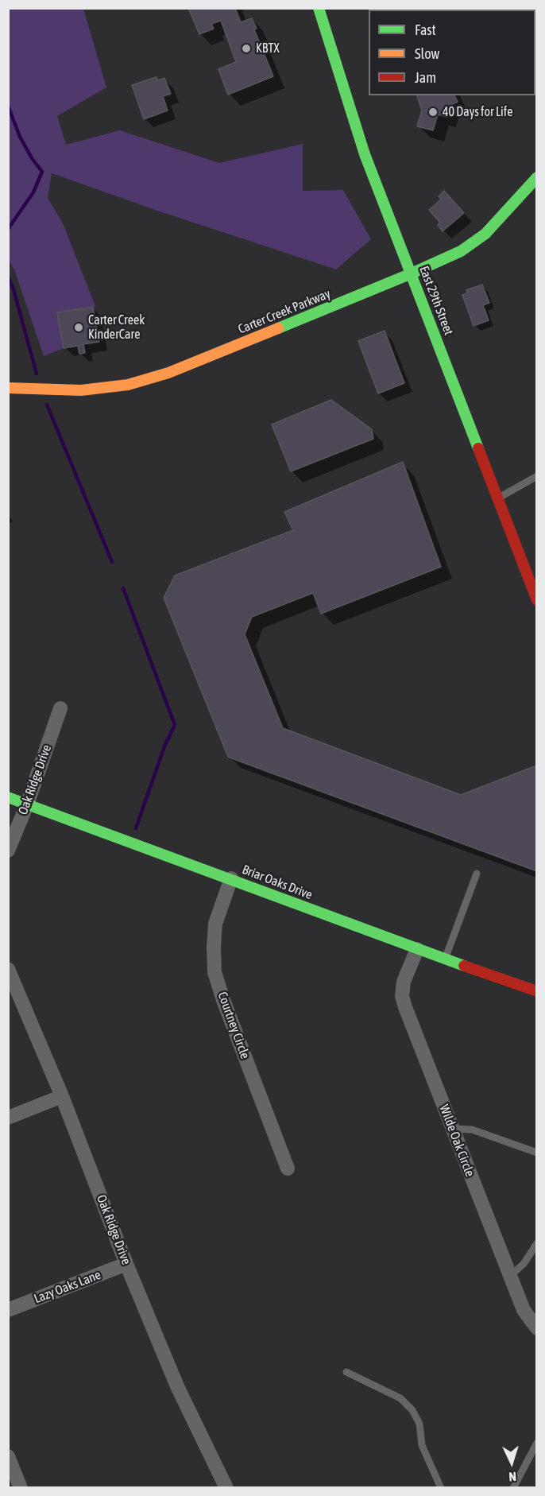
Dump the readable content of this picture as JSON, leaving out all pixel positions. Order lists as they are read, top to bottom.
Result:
{
  "streets": {
    "street": [
      "East 29th Street",
      "Carter Creek Parkway",
      "Oak Ridge Drive",
      "Briar Oaks Drive",
      "Courtney Circle",
      "Wilde Oak Circle",
      "Lazy Oaks Lane"
    ]
  },
  "crossings": [
    ["East 29th Street", "Carter Creek Parkway"],
    ["Oak Ridge Drive", "Briar Oaks Drive"],
    ["Oak Ridge Drive", "Lazy Oaks Lane"],
    ["Briar Oaks Drive", "Courtney Circle"],
    ["Briar Oaks Drive", "Wilde Oak Circle"]
  ],
  "places": ["KBTX", "40 Days for Life", "Carter Creek KinderCare"],
  "legend": ["Fast", "Slow", "Jam"],
  "north": "bottom"
}
